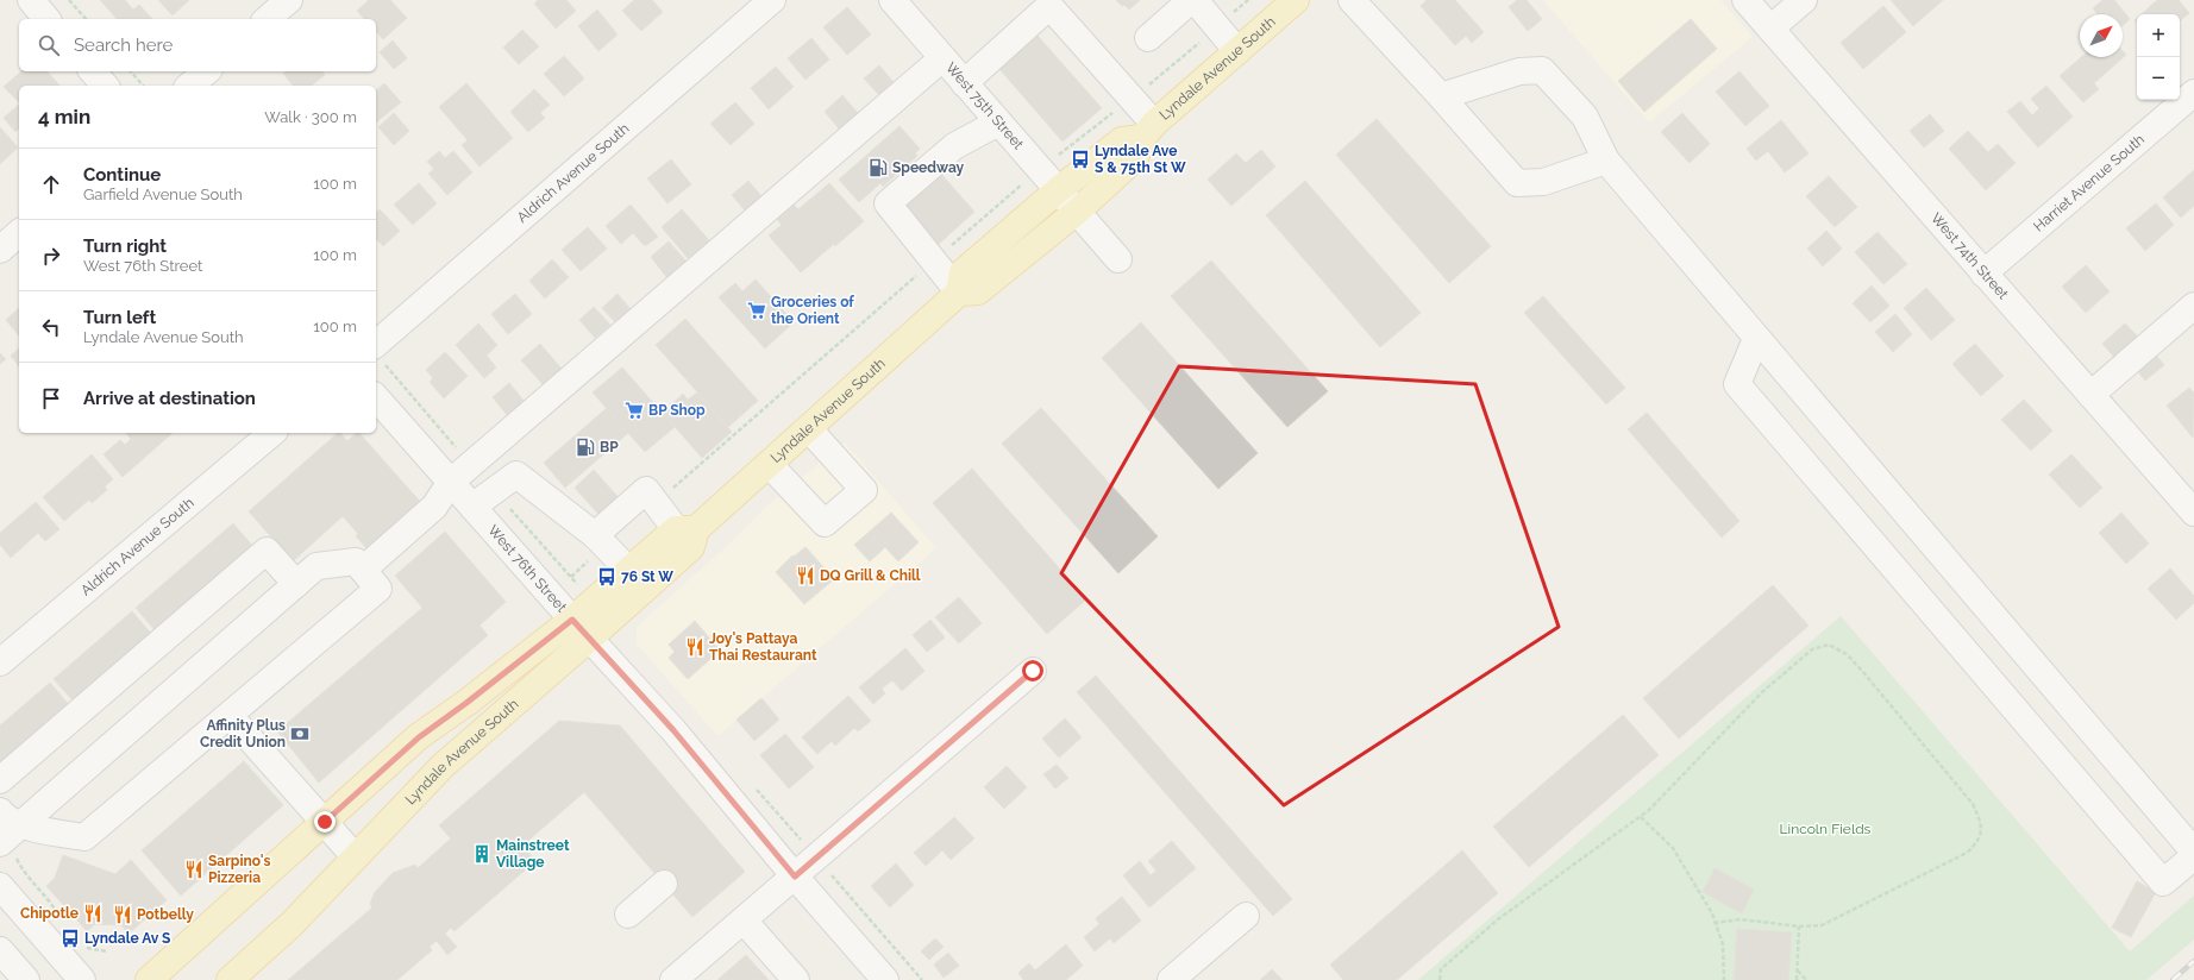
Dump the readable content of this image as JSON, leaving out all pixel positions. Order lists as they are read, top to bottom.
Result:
{
  "streets": {
    "main road": ["Lyndale Avenue South"],
    "street": [
      "West 75th Street",
      "Aldrich Avenue South",
      "Harriet Avenue South",
      "West 74th Street",
      "West 76th Street"
    ]
  },
  "crossings": [
    ["Lyndale Avenue South", "West 75th Street"],
    ["Lyndale Avenue South", "West 76th Street"],
    ["Harriet Avenue South", "West 74th Street"]
  ],
  "parks": ["Lincoln Fields"],
  "places": {
    "bus stop": ["Lyndale Ave S & 75th St W", "76 St W", "Lyndale Av S"],
    "fuel station": ["Speedway", "BP"],
    "supermarket": ["Groceries of the Orient", "BP Shop"],
    "restaurant": [
      "DQ Grill & Chill",
      "Joy's Pattaya Thai Restaurant",
      "Sarpino's Pizzeria",
      "Chipotle",
      "Potbelly"
    ],
    "bank": ["Affinity Plus Credit Union"],
    "building": ["Mainstreet Village"]
  },
  "north": "top right",
  "page": {
    "map_buttons": ["+", "−"],
    "search": "Search here",
    "heading": ["4 min", "Walk · 300 m"],
    "list": [
      ["Continue", "Garfield Avenue South", "100 m"],
      ["Turn right", "West 76th Street", "100 m"],
      ["Turn left", "Lyndale Avenue South", "100 m"],
      "Arrive at destination"
    ]
  }
}
